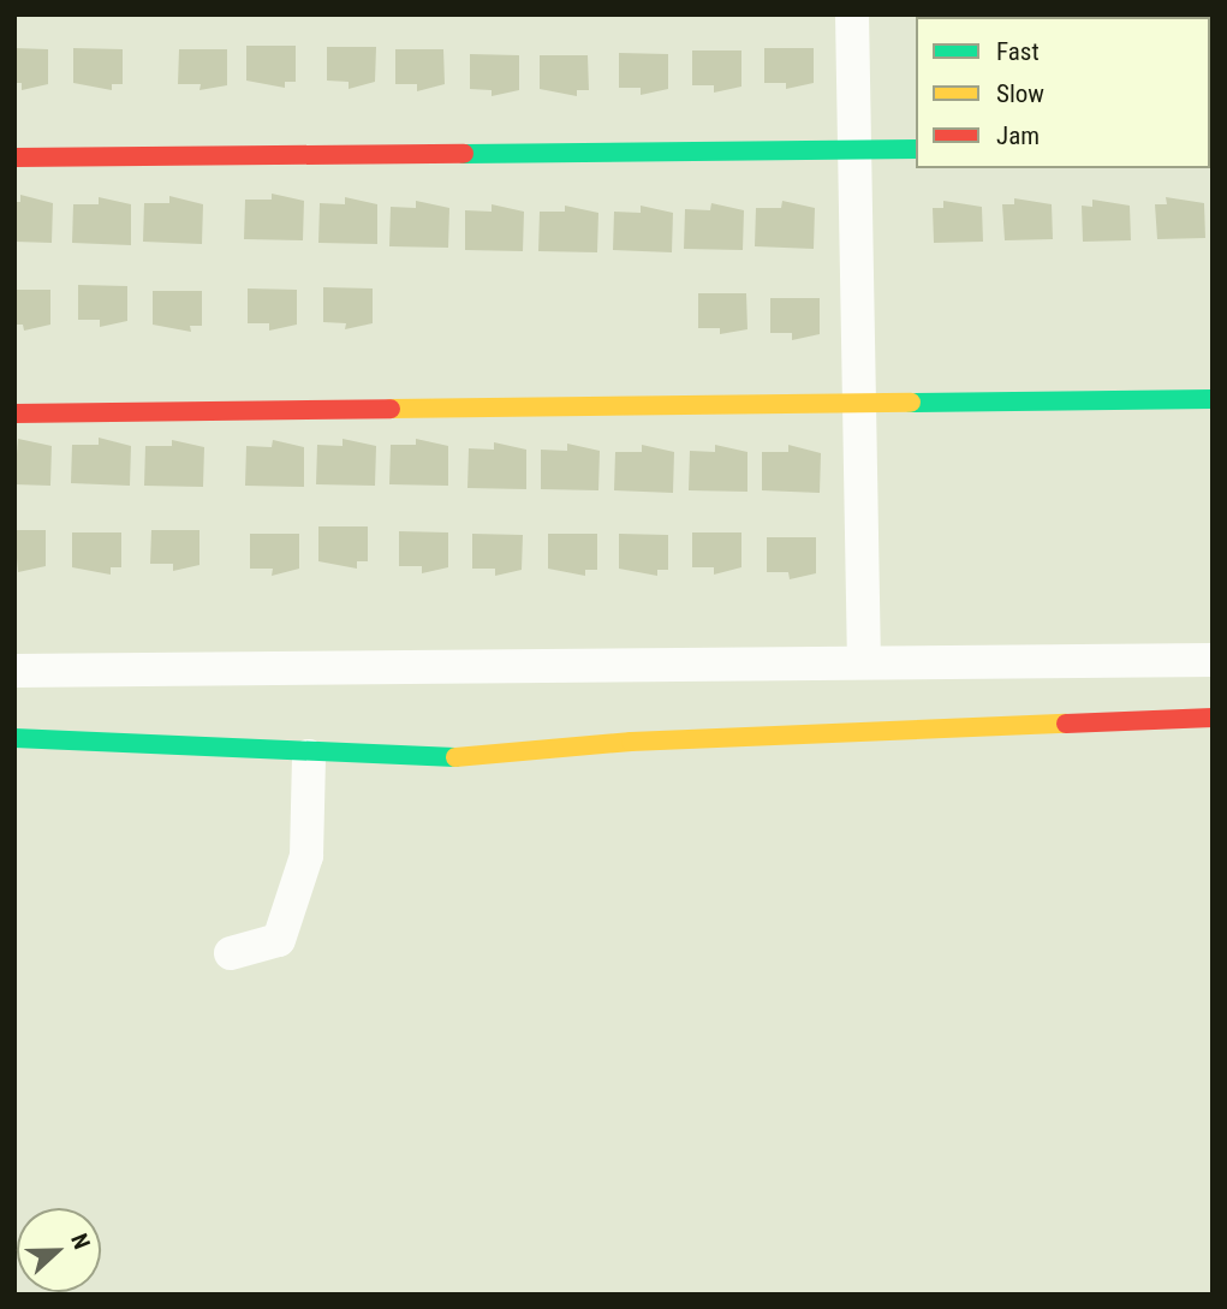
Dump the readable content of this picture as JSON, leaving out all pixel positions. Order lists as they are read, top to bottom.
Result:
{
  "legend": ["Fast", "Slow", "Jam"],
  "north": "right"
}
